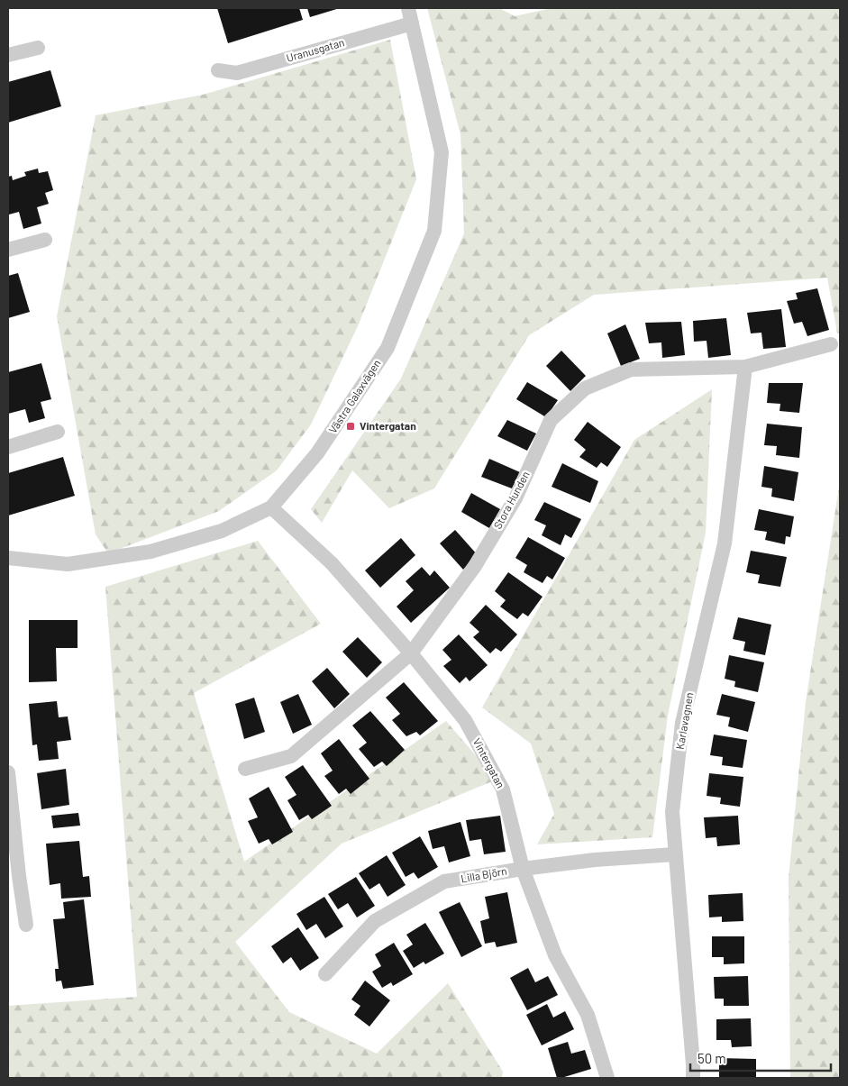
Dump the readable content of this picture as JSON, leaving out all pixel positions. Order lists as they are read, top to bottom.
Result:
{
  "streets": {
    "street": [
      "Uranusgatan",
      "Västra Galaxvägen",
      "Stora Hunden",
      "Karlavagnen",
      "Vintergatan",
      "Lilla Björn"
    ]
  },
  "crossings": [
    ["Uranusgatan", "Västra Galaxvägen"],
    ["Västra Galaxvägen", "Vintergatan"],
    ["Stora Hunden", "Karlavagnen"],
    ["Stora Hunden", "Vintergatan"],
    ["Karlavagnen", "Lilla Björn"],
    ["Vintergatan", "Lilla Björn"]
  ],
  "places": {
    "transit": ["Vintergatan"]
  },
  "scale_bar": "50 m"
}
